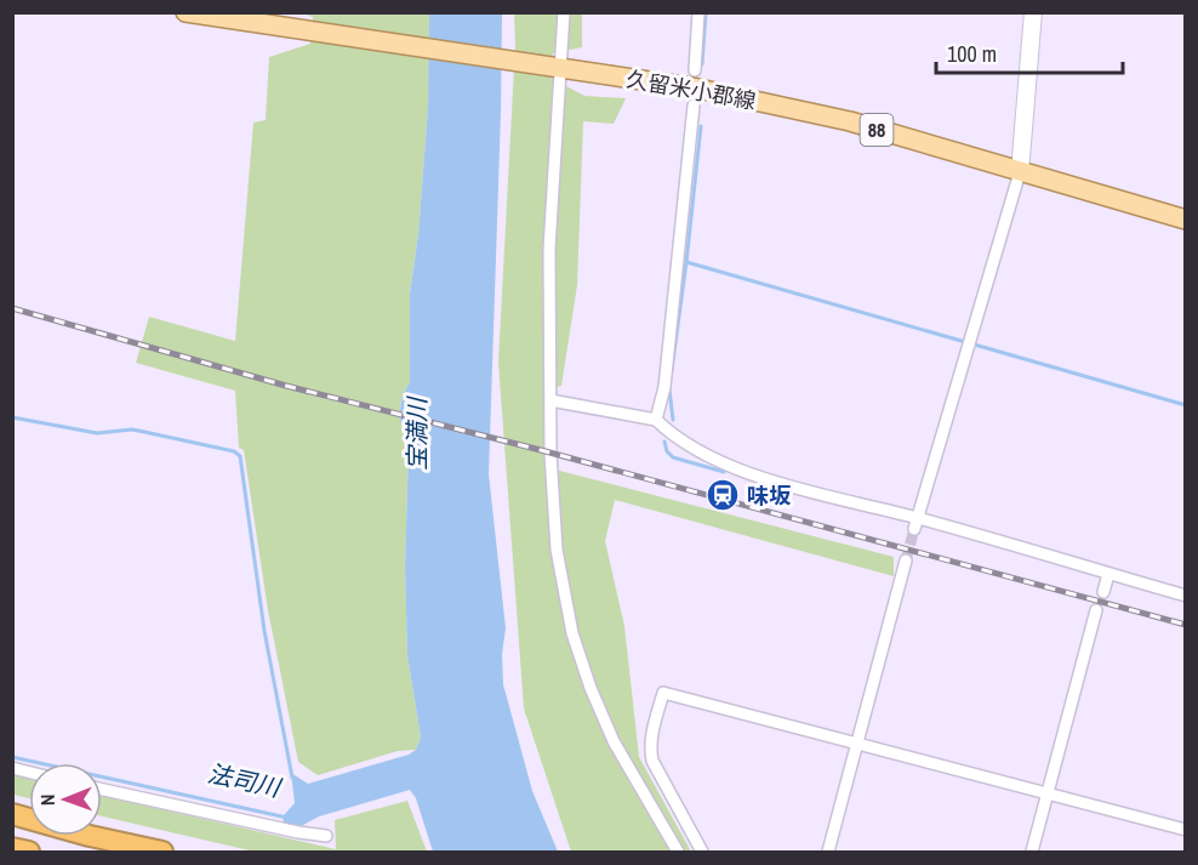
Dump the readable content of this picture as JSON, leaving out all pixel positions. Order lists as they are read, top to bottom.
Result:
{
  "streets": {
    "main road": ["久留米小郡線", "88"]
  },
  "water": ["宝満川", "法司川"],
  "places": {
    "station": ["味坂"]
  },
  "scale_bar": "100 m",
  "north": "left"
}
